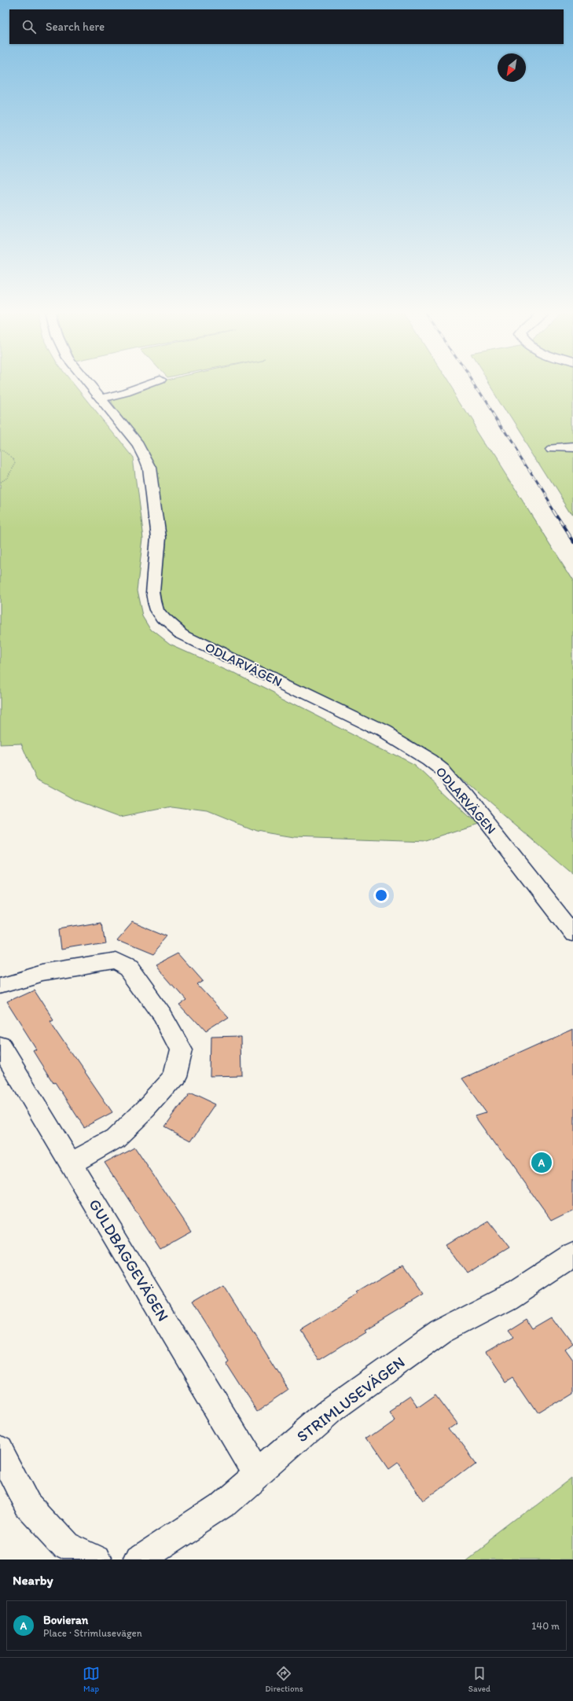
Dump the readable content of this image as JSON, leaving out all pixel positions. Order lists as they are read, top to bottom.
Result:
{
  "streets": {
    "street": ["ODLARVÄGEN", "GULDBAGGEVÄGEN", "STRIMLUSEVÄGEN"]
  },
  "crossings": [
    ["GULDBAGGEVÄGEN", "STRIMLUSEVÄGEN"]
  ],
  "north": "bottom left",
  "page": {
    "search": "Search here",
    "pins": "A",
    "heading": "Nearby",
    "list": [
      {
        "mark": "A",
        "name": "Bovieran",
        "note": "Place · Strimlusevägen",
        "value": "140 m"
      }
    ],
    "nav": ["Map", "Directions", "Saved"]
  }
}
